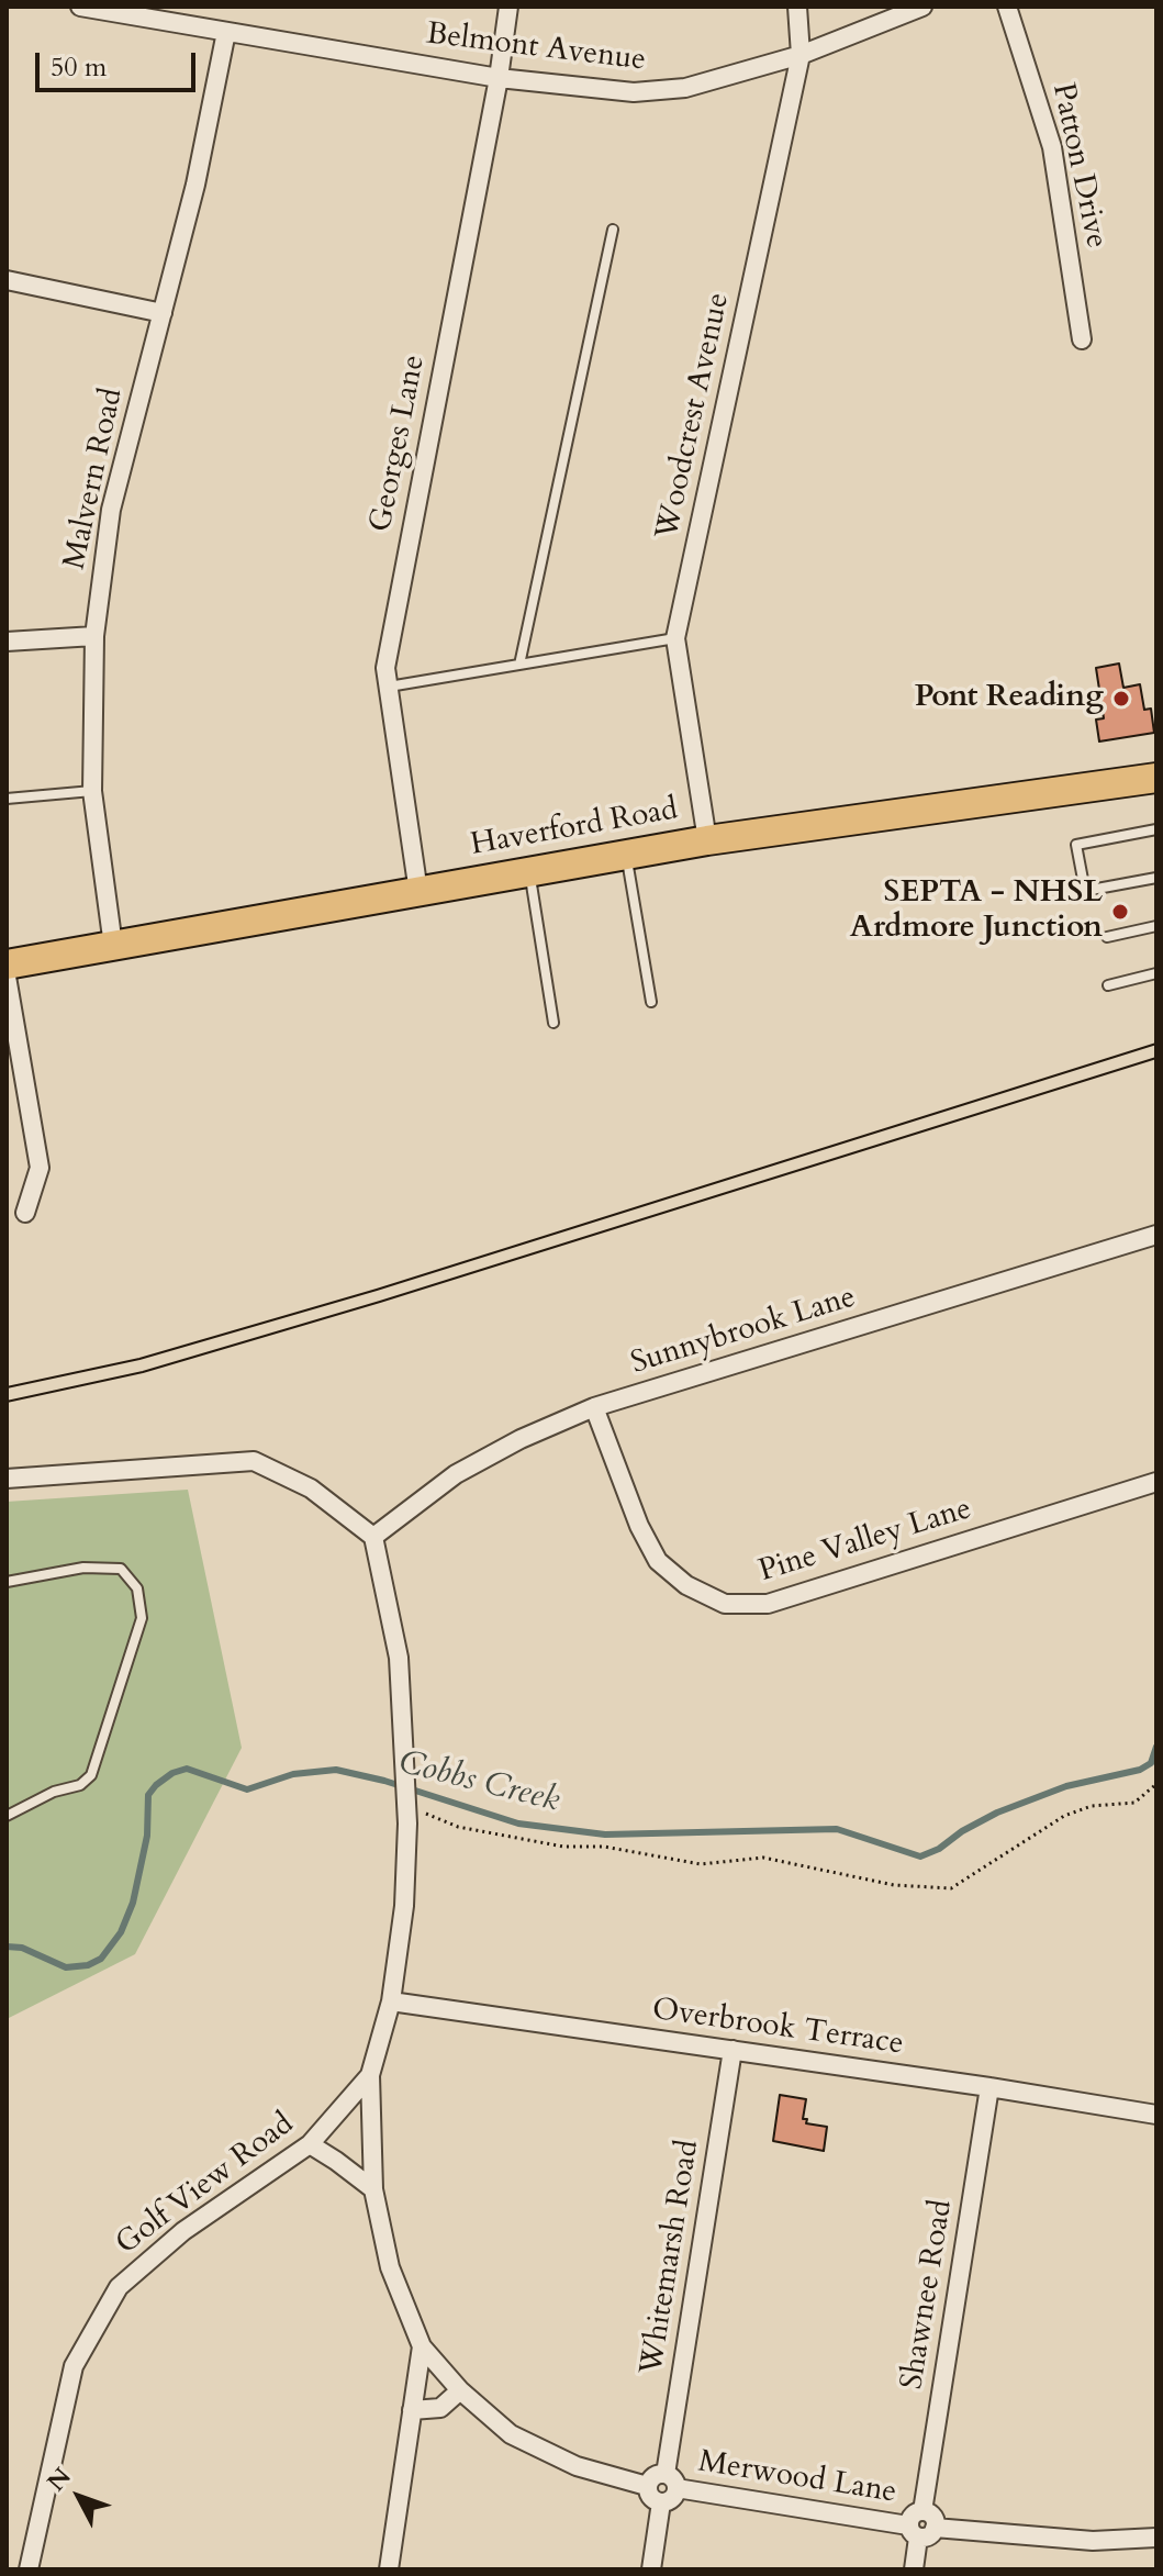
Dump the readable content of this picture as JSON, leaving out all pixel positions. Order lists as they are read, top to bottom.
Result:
{
  "streets": {
    "main road": ["Haverford Road"],
    "street": [
      "Belmont Avenue",
      "Patton Drive",
      "Woodcrest Avenue",
      "Georges Lane",
      "Malvern Road",
      "Sunnybrook Lane",
      "Pine Valley Lane",
      "Overbrook Terrace",
      "Golf View Road",
      "Whitemarsh Road",
      "Shawnee Road",
      "Merwood Lane"
    ]
  },
  "crossings": [
    ["Belmont Avenue", "Woodcrest Avenue"],
    ["Belmont Avenue", "Georges Lane"],
    ["Belmont Avenue", "Malvern Road"],
    ["Woodcrest Avenue", "Haverford Road"],
    ["Georges Lane", "Haverford Road"],
    ["Malvern Road", "Haverford Road"],
    ["Sunnybrook Lane", "Pine Valley Lane"],
    ["Sunnybrook Lane", "Golf View Road"],
    ["Overbrook Terrace", "Golf View Road"],
    ["Overbrook Terrace", "Whitemarsh Road"],
    ["Overbrook Terrace", "Shawnee Road"],
    ["Whitemarsh Road", "Merwood Lane"],
    ["Shawnee Road", "Merwood Lane"]
  ],
  "water": ["Cobbs Creek"],
  "places": ["Pont Reading", "SEPTA - NHSL Ardmore Junction"],
  "scale_bar": "50 m",
  "north": "top left"
}
